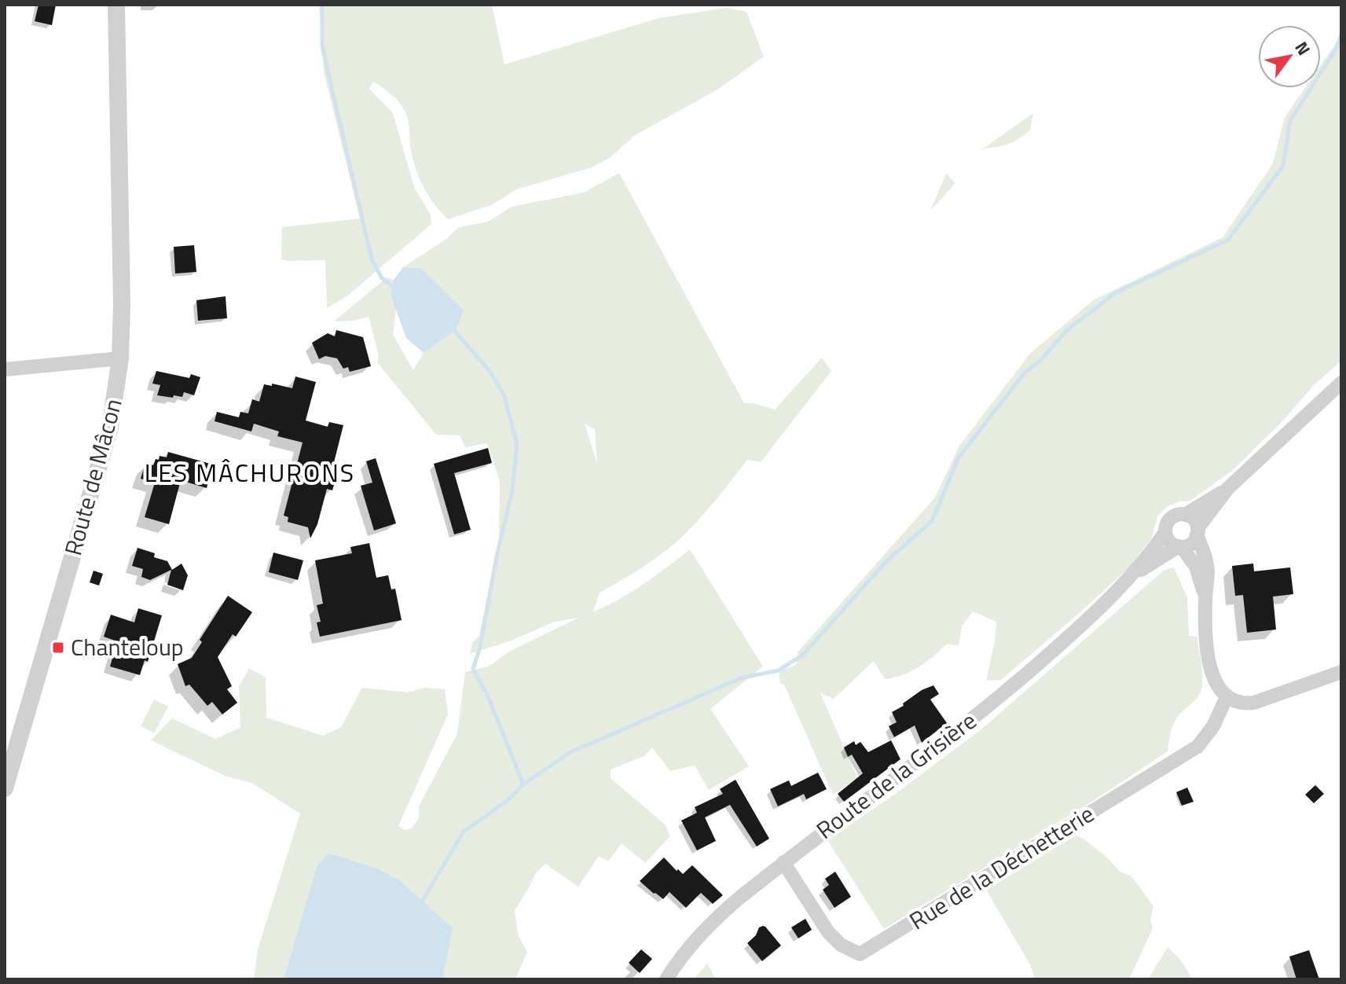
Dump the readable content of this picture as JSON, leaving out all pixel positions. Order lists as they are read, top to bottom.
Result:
{
  "streets": {
    "street": ["Route de Mâcon", "Route de la Grisière", "Rue de la Déchetterie"]
  },
  "crossings": [
    ["Route de la Grisière", "Rue de la Déchetterie"]
  ],
  "districts": ["LES MÂCHURONS"],
  "places": {
    "transit": ["Chanteloup"]
  },
  "north": "top right"
}
